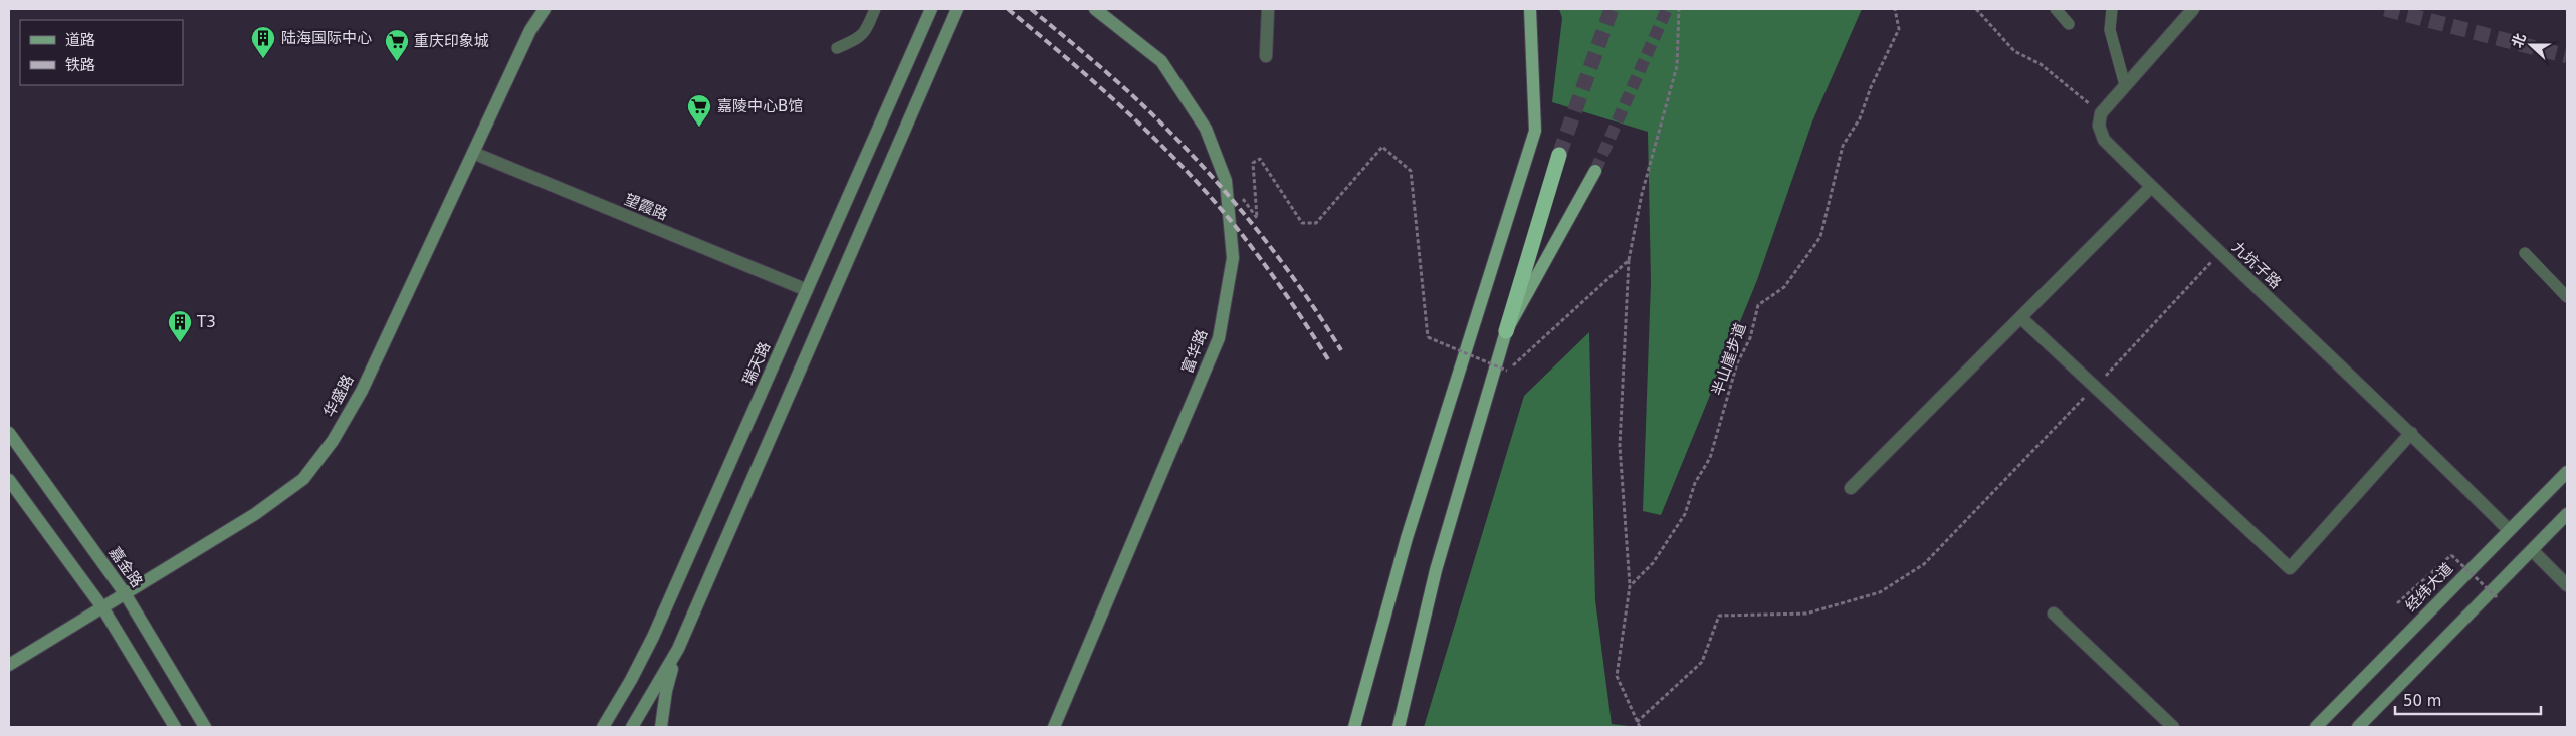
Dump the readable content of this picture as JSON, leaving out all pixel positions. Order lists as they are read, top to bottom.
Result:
{
  "streets": {
    "main road": [
      "富华路",
      "瑞天路",
      "华盛路",
      "嘉金路",
      "经纬大道"
    ],
    "street": ["望霞路", "九坑子路"],
    "path": ["半山崖步道"]
  },
  "crossings": [
    ["望霞路", "瑞天路"],
    ["望霞路", "华盛路"],
    ["九坑子路", "经纬大道"],
    ["华盛路", "嘉金路"]
  ],
  "places": {
    "building": ["陆海国际中心", "T3"],
    "supermarket": ["重庆印象城", "嘉陵中心B馆"]
  },
  "legend": ["道路", "铁路"],
  "scale_bar": "50 m",
  "north": "left"
}
